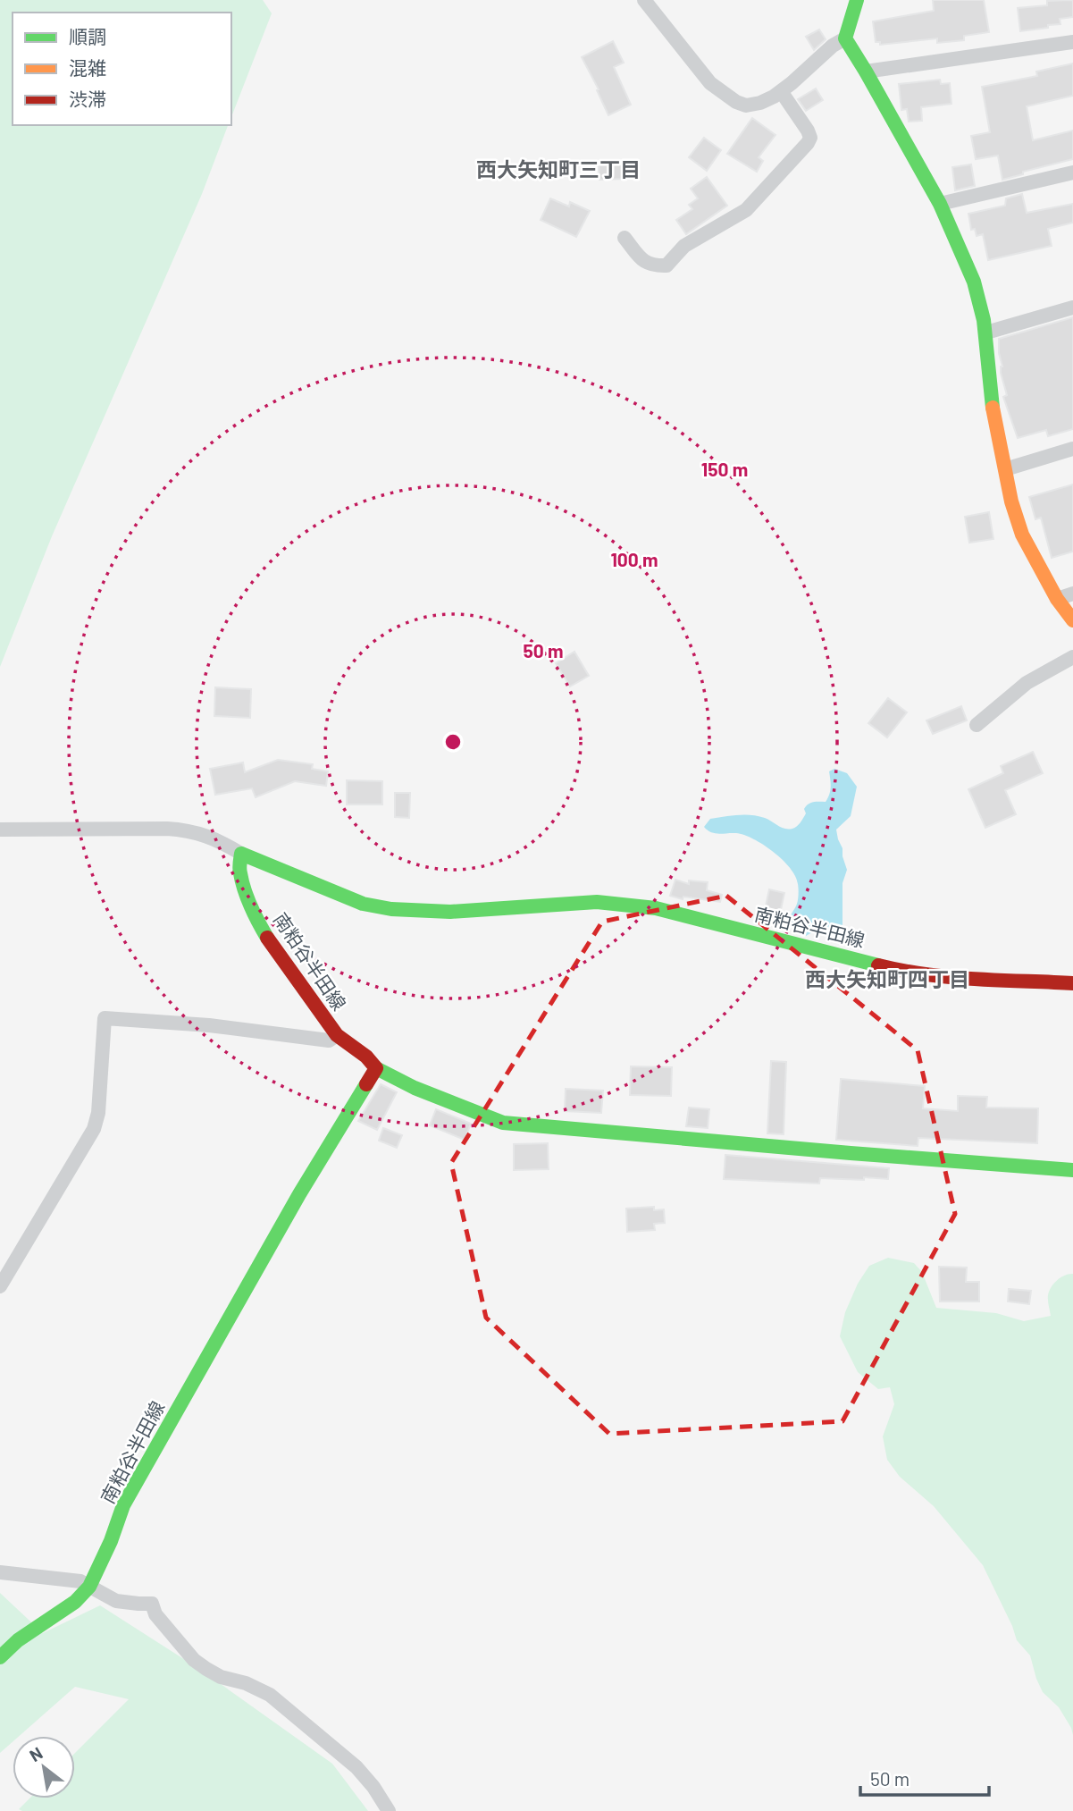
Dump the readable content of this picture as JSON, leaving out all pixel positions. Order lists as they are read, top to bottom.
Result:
{
  "streets": {
    "main road": ["南粕谷半田線"]
  },
  "districts": ["西大矢知町三丁目", "西大矢知町四丁目"],
  "legend": ["順調", "混雑", "渋滞"],
  "scale_bar": "50 m",
  "north": "top left",
  "rings": ["150 m", "100 m", "50 m"]
}
